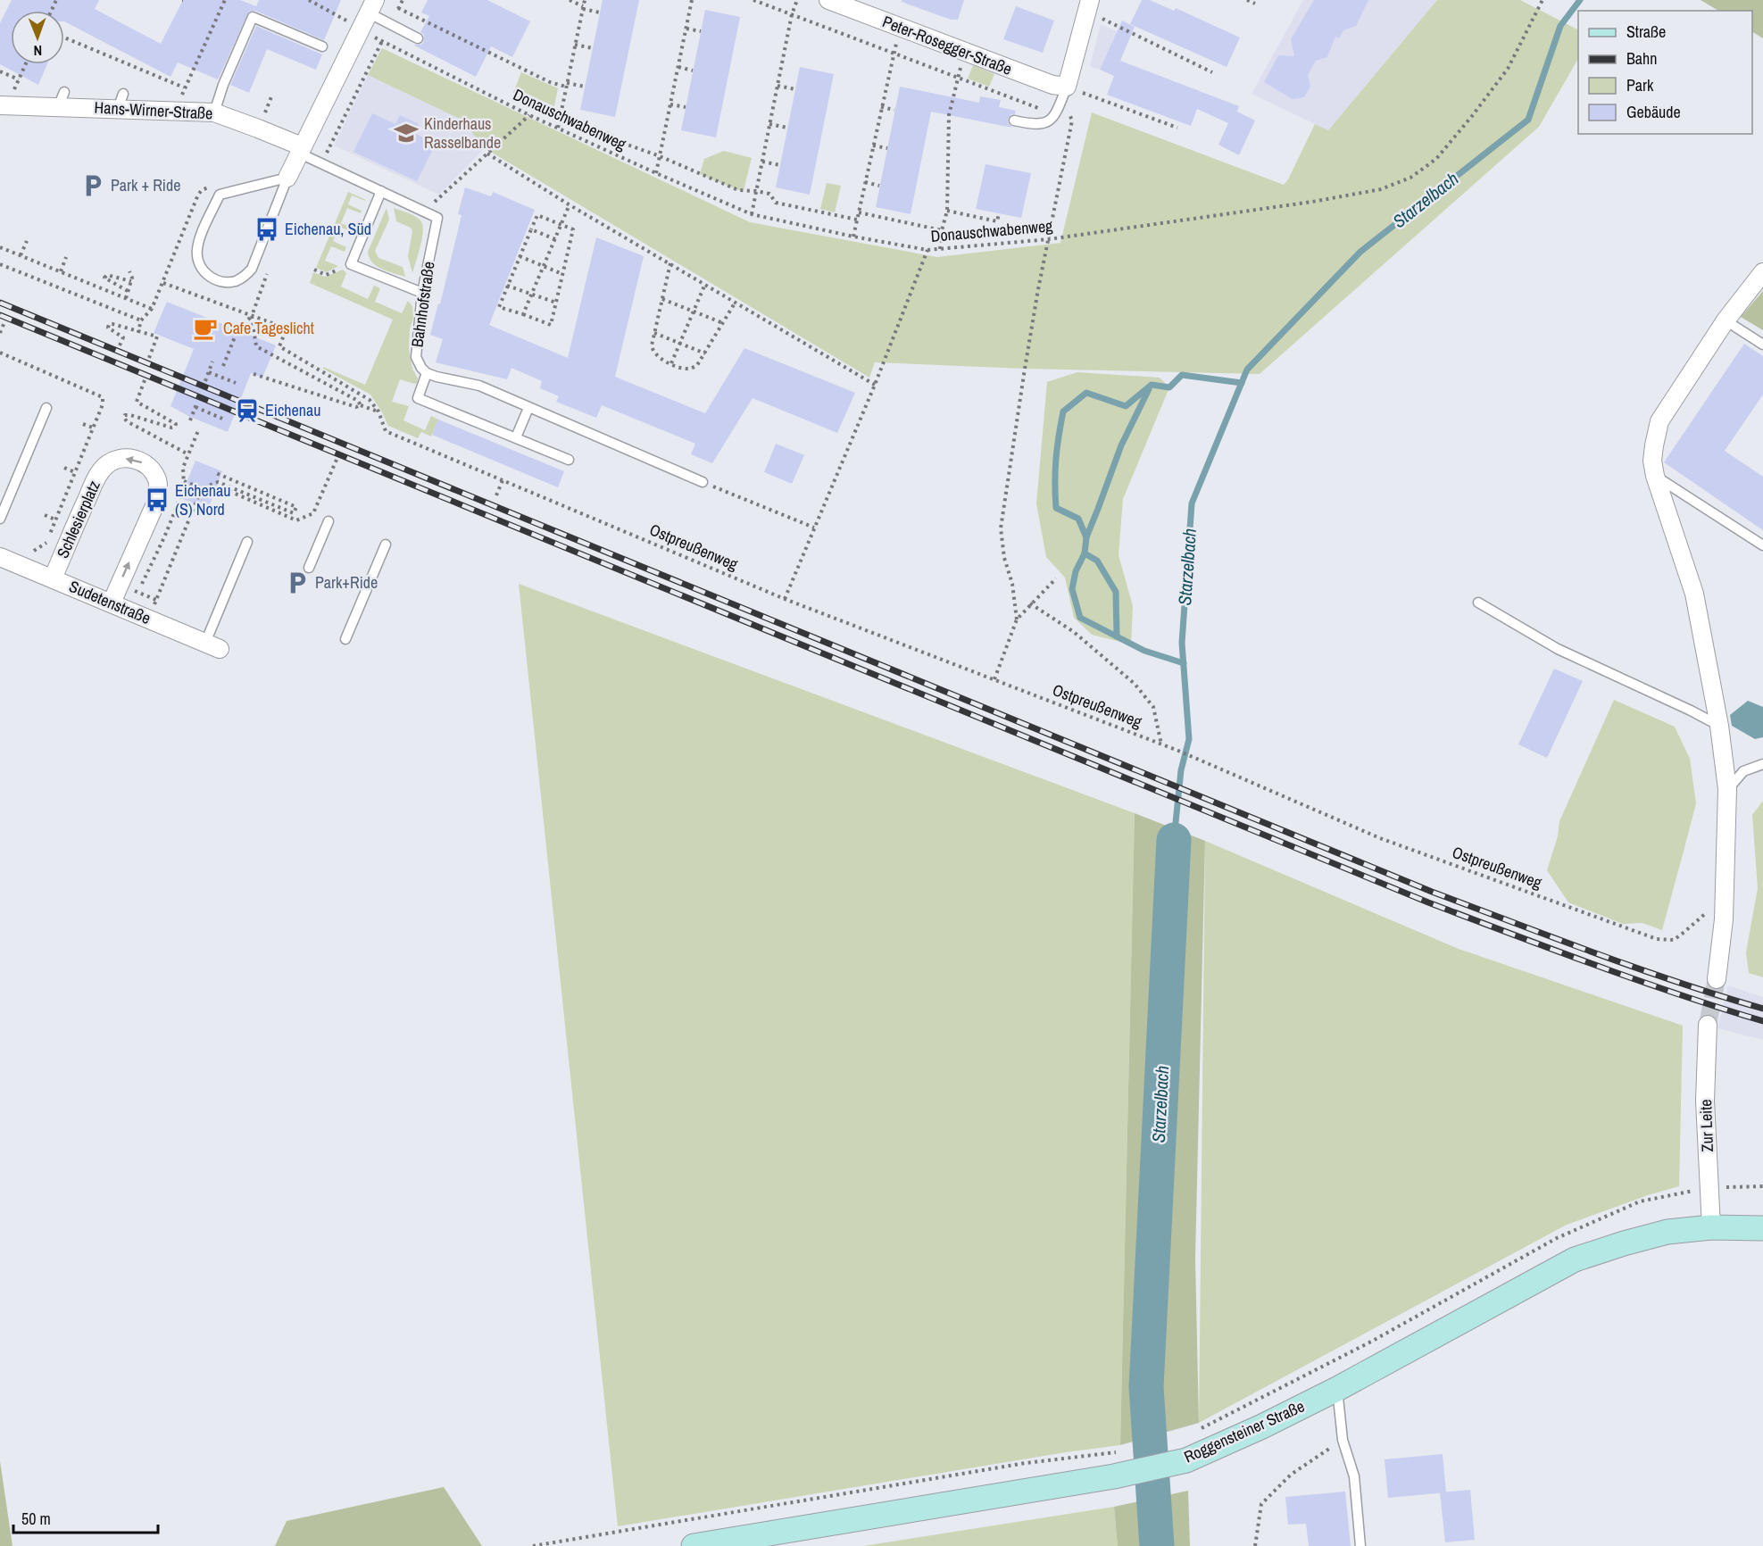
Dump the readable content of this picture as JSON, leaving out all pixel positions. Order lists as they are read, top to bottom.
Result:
{
  "streets": {
    "street": [
      "Peter-Rosegger-Straße",
      "Hans-Wirner-Straße",
      "Schlesierplatz",
      "Sudetenstraße",
      "Zur Leite",
      "Roggensteiner Straße"
    ],
    "lane": ["Bahnhofstraße"],
    "path": ["Donauschwabenweg", "Ostpreußenweg"]
  },
  "crossings": [
    ["Schlesierplatz", "Sudetenstraße"],
    ["Zur Leite", "Roggensteiner Straße"]
  ],
  "water": ["Starzelbach"],
  "places": {
    "school or university": ["Kinderhaus Rasselbande"],
    "parking": ["Park + Ride", "Park+Ride"],
    "bus stop": ["Eichenau, Süd", "Eichenau (S) Nord"],
    "cafe": ["Cafe Tageslicht"],
    "station": ["Eichenau"]
  },
  "legend": [
    "Straße",
    "Bahn",
    "Park",
    "Gebäude"
  ],
  "scale_bar": "50 m",
  "north": "bottom"
}
